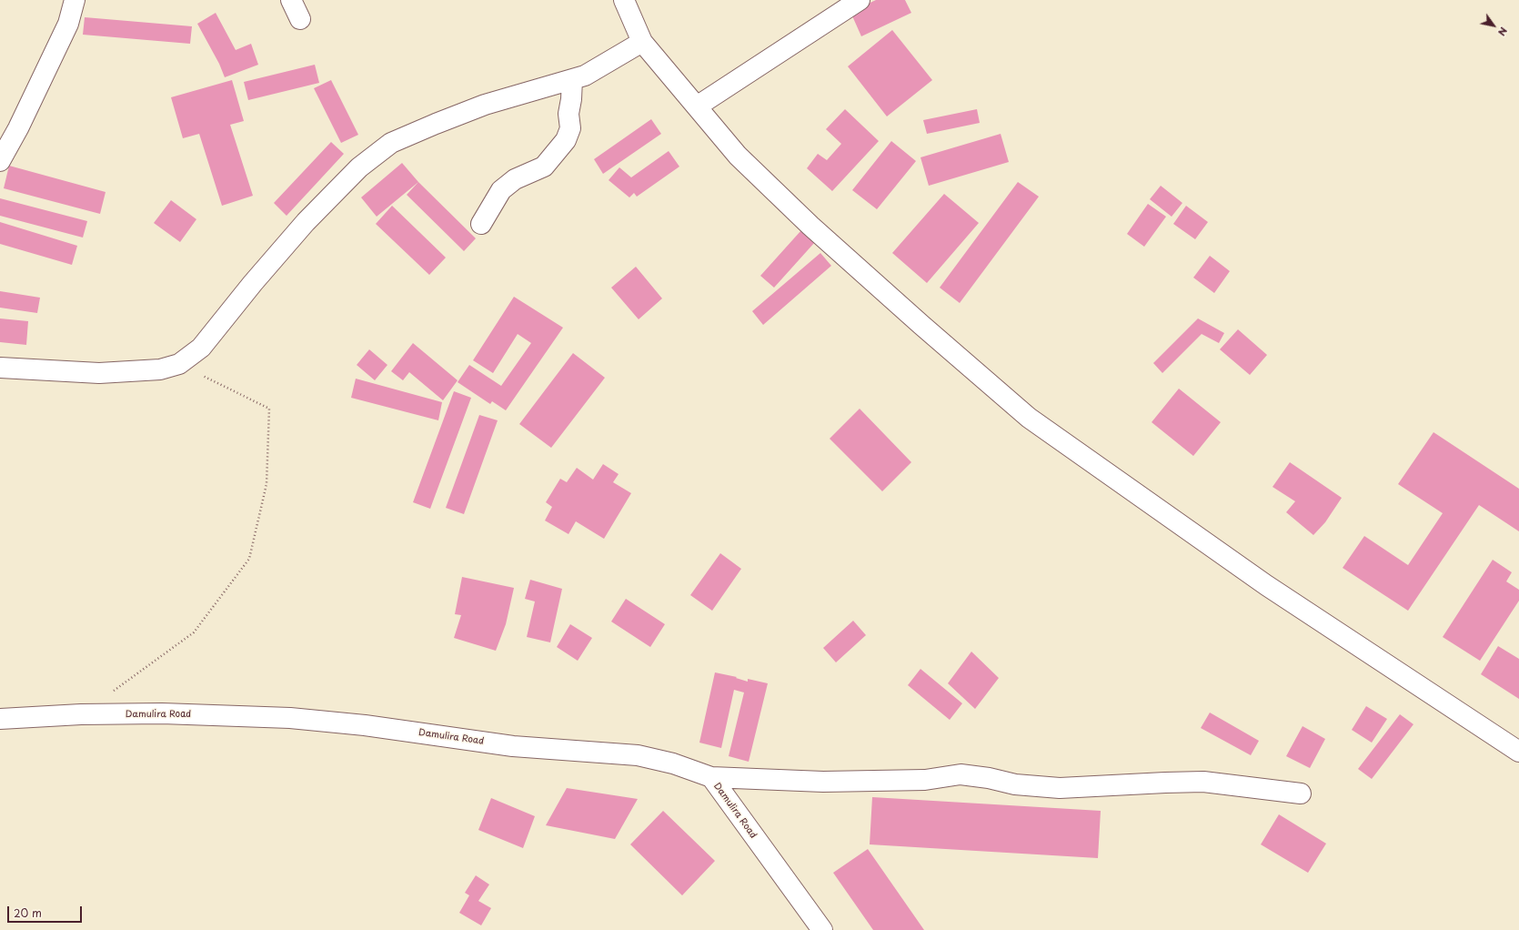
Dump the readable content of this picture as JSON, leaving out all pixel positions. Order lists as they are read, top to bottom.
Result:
{
  "streets": {
    "street": ["Damulira Road"]
  },
  "scale_bar": "20 m",
  "north": "bottom right"
}
